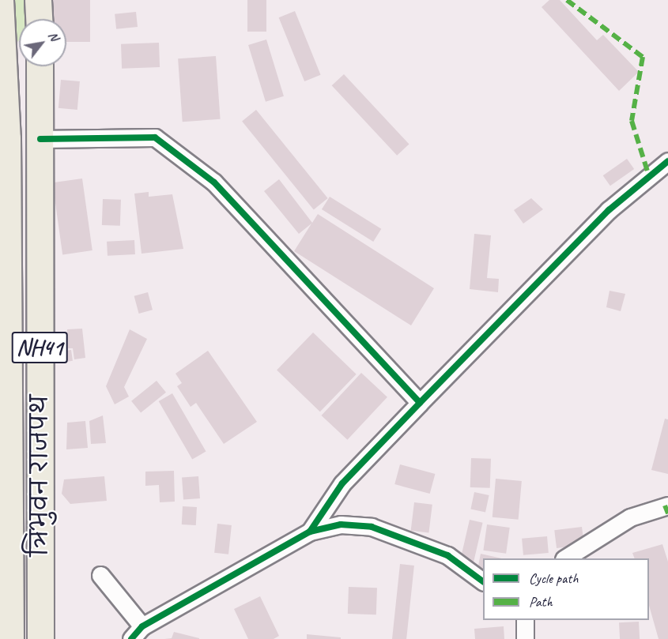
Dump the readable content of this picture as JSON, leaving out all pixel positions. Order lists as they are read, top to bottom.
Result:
{
  "streets": {
    "highway": ["NH41", "त्रिभुवन राजपथ"]
  },
  "legend": ["Cycle path", "Path"],
  "north": "top right"
}
